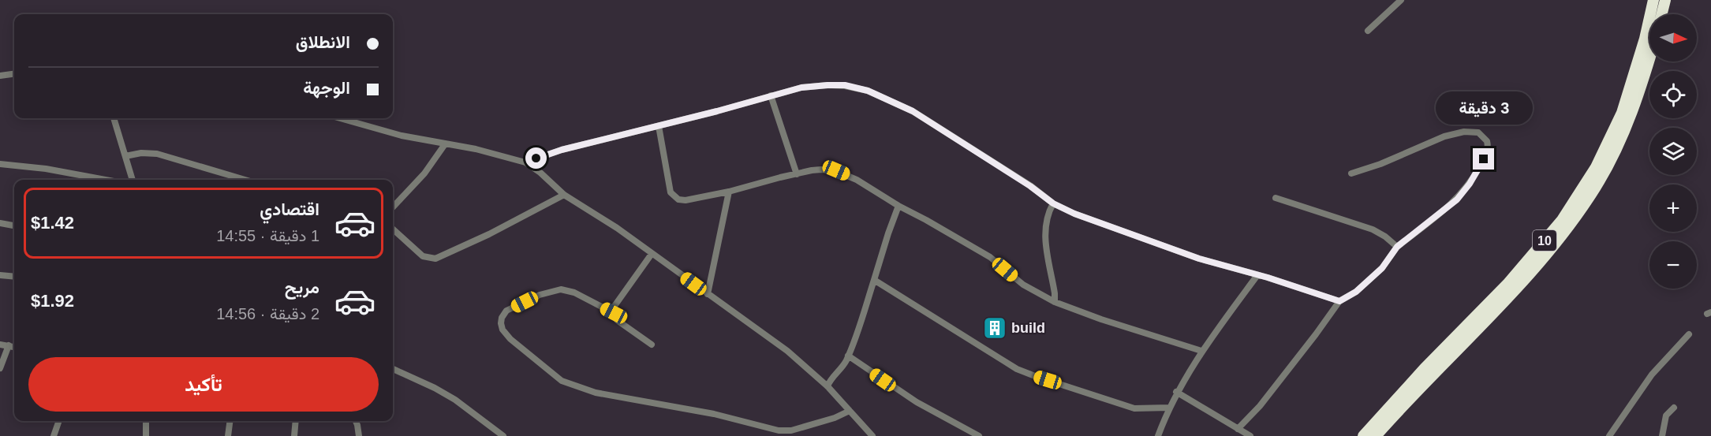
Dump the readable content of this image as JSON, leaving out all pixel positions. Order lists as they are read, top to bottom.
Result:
{
  "streets": {
    "highway": ["10"]
  },
  "places": {
    "building": ["build"]
  },
  "north": "right",
  "page": {
    "map_buttons": ["+", "−"],
    "banner": ["الانطلاق", "الوجهة"],
    "bubble": "3 دقيقة",
    "list": [
      {
        "name": "اقتصادي",
        "note": "1 دقيقة · 14:55",
        "value": "$1.42"
      },
      {
        "name": "مريح",
        "note": "2 دقيقة · 14:56",
        "value": "$1.92"
      }
    ],
    "buttons": "تأكيد"
  }
}
